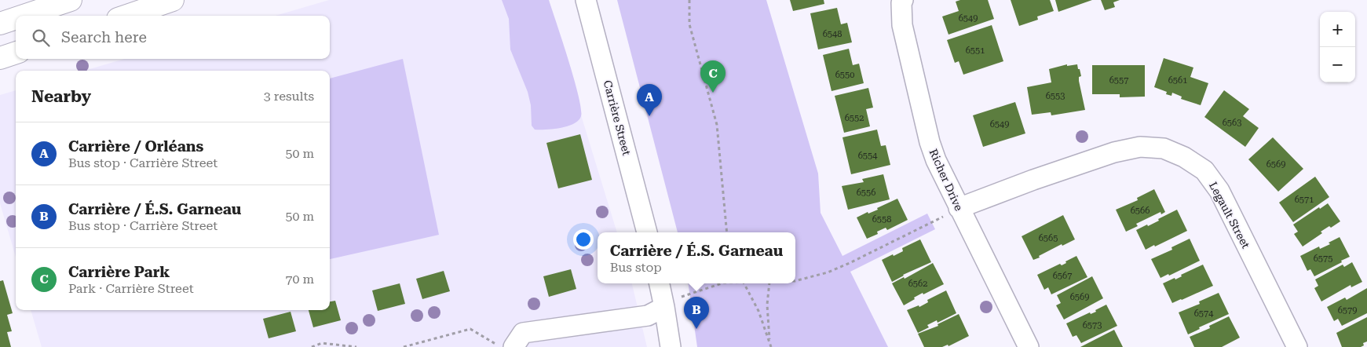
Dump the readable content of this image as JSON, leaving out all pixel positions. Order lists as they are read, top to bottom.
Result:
{
  "streets": {
    "street": ["Carrière Street", "Richer Drive", "Legault Street"]
  },
  "crossings": [
    ["Richer Drive", "Legault Street"]
  ],
  "house_numbers": [
    "6549",
    "6548",
    "6551",
    "6550",
    "6557",
    "6561",
    "6553",
    "6552",
    "6563",
    "6549",
    "6554",
    "6569",
    "6556",
    "6571",
    "6566",
    "6558",
    "6565",
    "6575",
    "6567",
    "6562",
    "6569",
    "6579",
    "6574",
    "6573"
  ],
  "page": {
    "map_buttons": ["+", "−"],
    "search": "Search here",
    "pins": ["C", "A", "B"],
    "heading": ["Nearby", "3 results"],
    "list": [
      {
        "mark": "A",
        "name": "Carrière / Orléans",
        "note": "Bus stop · Carrière Street",
        "value": "50 m"
      },
      {
        "mark": "B",
        "name": "Carrière / É.S. Garneau",
        "note": "Bus stop · Carrière Street",
        "value": "50 m"
      },
      {
        "mark": "C",
        "name": "Carrière Park",
        "note": "Park · Carrière Street",
        "value": "70 m"
      }
    ],
    "popup": ["Carrière / É.S. Garneau", "Bus stop"]
  }
}
